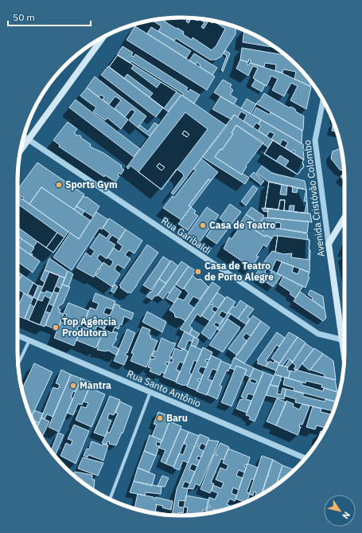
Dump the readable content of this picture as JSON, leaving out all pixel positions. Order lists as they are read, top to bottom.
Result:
{
  "streets": {
    "main road": ["Avenida Cristóvão Colombo"],
    "street": ["Rua Garibaldi", "Rua Santo Antônio"]
  },
  "places": [
    "Sports Gym",
    "Casa de Teatro",
    "Casa de Teatro de Porto Alegre",
    "Top Agência Produtora",
    "Mantra",
    "Baru"
  ],
  "scale_bar": "50 m",
  "north": "bottom right"
}
